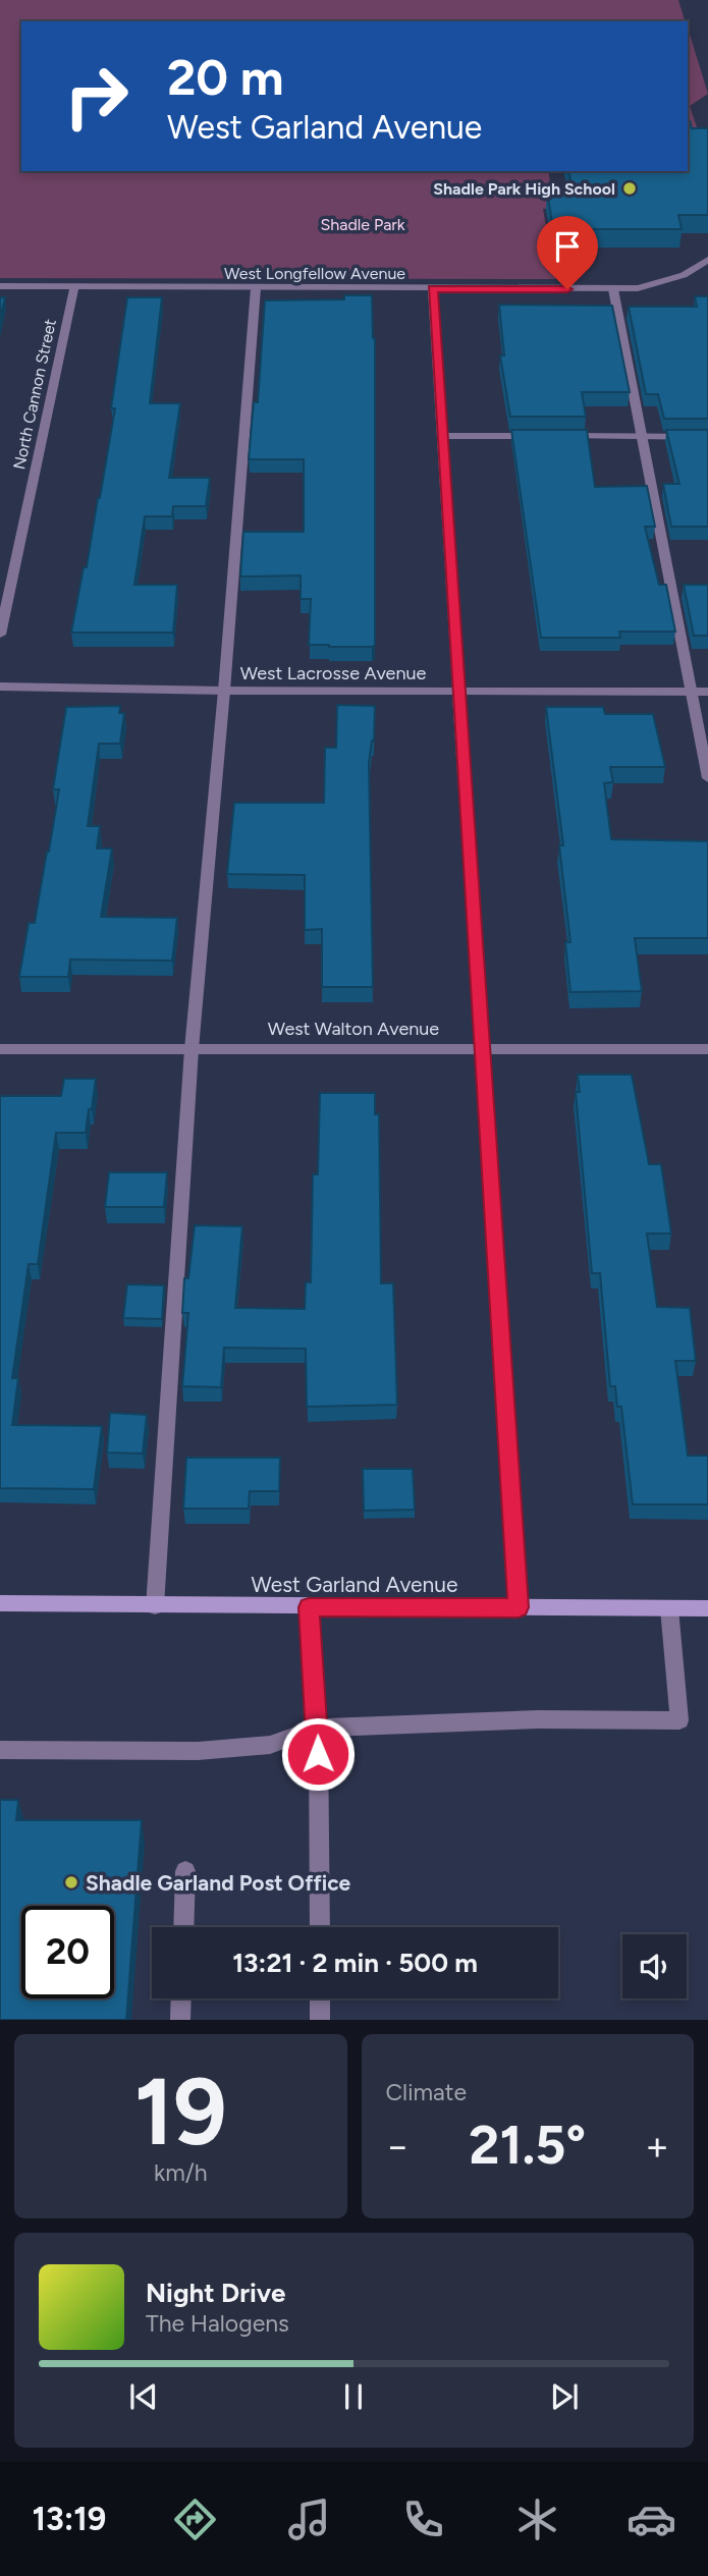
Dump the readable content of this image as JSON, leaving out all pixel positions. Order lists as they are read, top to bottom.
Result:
{
  "streets": {
    "street": [
      "West Longfellow Avenue",
      "North Cannon Street",
      "West Lacrosse Avenue",
      "West Walton Avenue",
      "West Garland Avenue"
    ]
  },
  "crossings": [
    ["West Longfellow Avenue", "North Cannon Street"]
  ],
  "parks": ["Shadle Park"],
  "places": ["Shadle Park High School", "Shadle Garland Post Office"],
  "page": {
    "turn": ["20 m", "West Garland Avenue"],
    "limit": "20",
    "trip": "13:21 · 2 min · 500 m",
    "tile": [
      ["19", "km/h"],
      "Climate"
    ],
    "heat": ["−", "21.5°", "+"],
    "song": ["Night Drive", "The Halogens"],
    "tabs": "13:19"
  }
}
